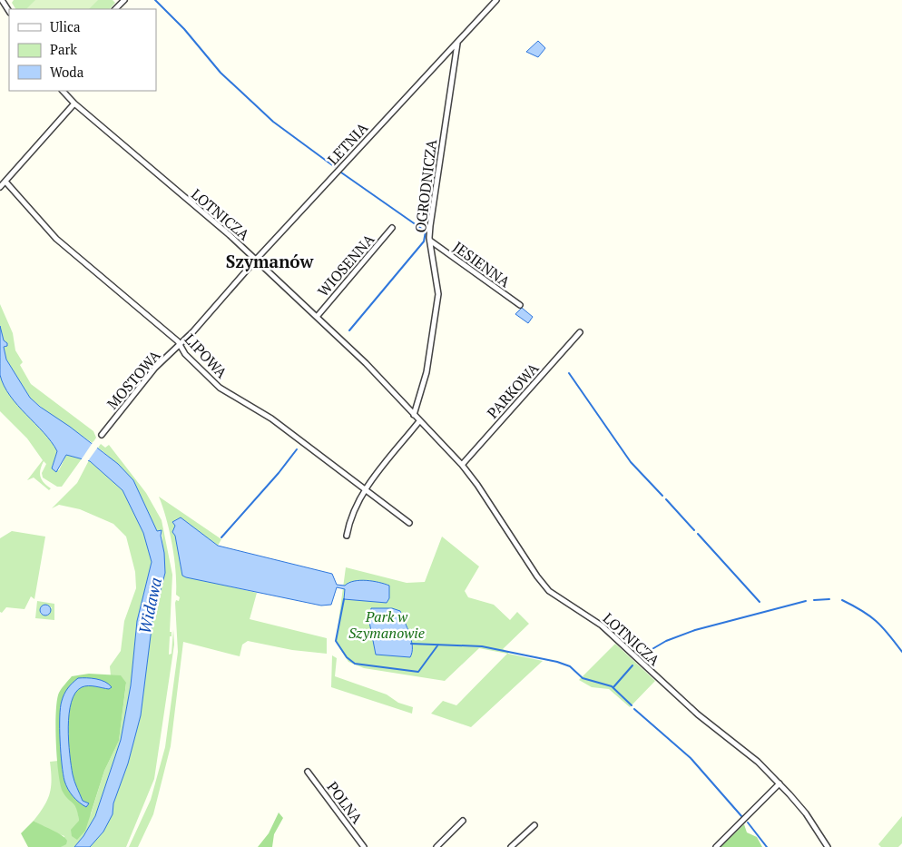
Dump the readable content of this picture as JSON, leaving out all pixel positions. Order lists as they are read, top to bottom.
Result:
{
  "streets": {
    "street": [
      "LETNIA",
      "OGRODNICZA",
      "LOTNICZA",
      "JESIENNA",
      "WIOSENNA",
      "LIPOWA",
      "MOSTOWA",
      "PARKOWA",
      "POLNA"
    ]
  },
  "crossings": [
    ["LETNIA", "OGRODNICZA"],
    ["LETNIA", "LOTNICZA"],
    ["LETNIA", "MOSTOWA"],
    ["OGRODNICZA", "LOTNICZA"],
    ["OGRODNICZA", "JESIENNA"],
    ["OGRODNICZA", "LIPOWA"],
    ["LOTNICZA", "WIOSENNA"],
    ["LOTNICZA", "MOSTOWA"],
    ["LOTNICZA", "PARKOWA"],
    ["LIPOWA", "MOSTOWA"]
  ],
  "districts": ["Szymanów"],
  "water": ["Widawa"],
  "parks": ["Park w Szymanowie"],
  "legend": ["Ulica", "Park", "Woda"]
}
